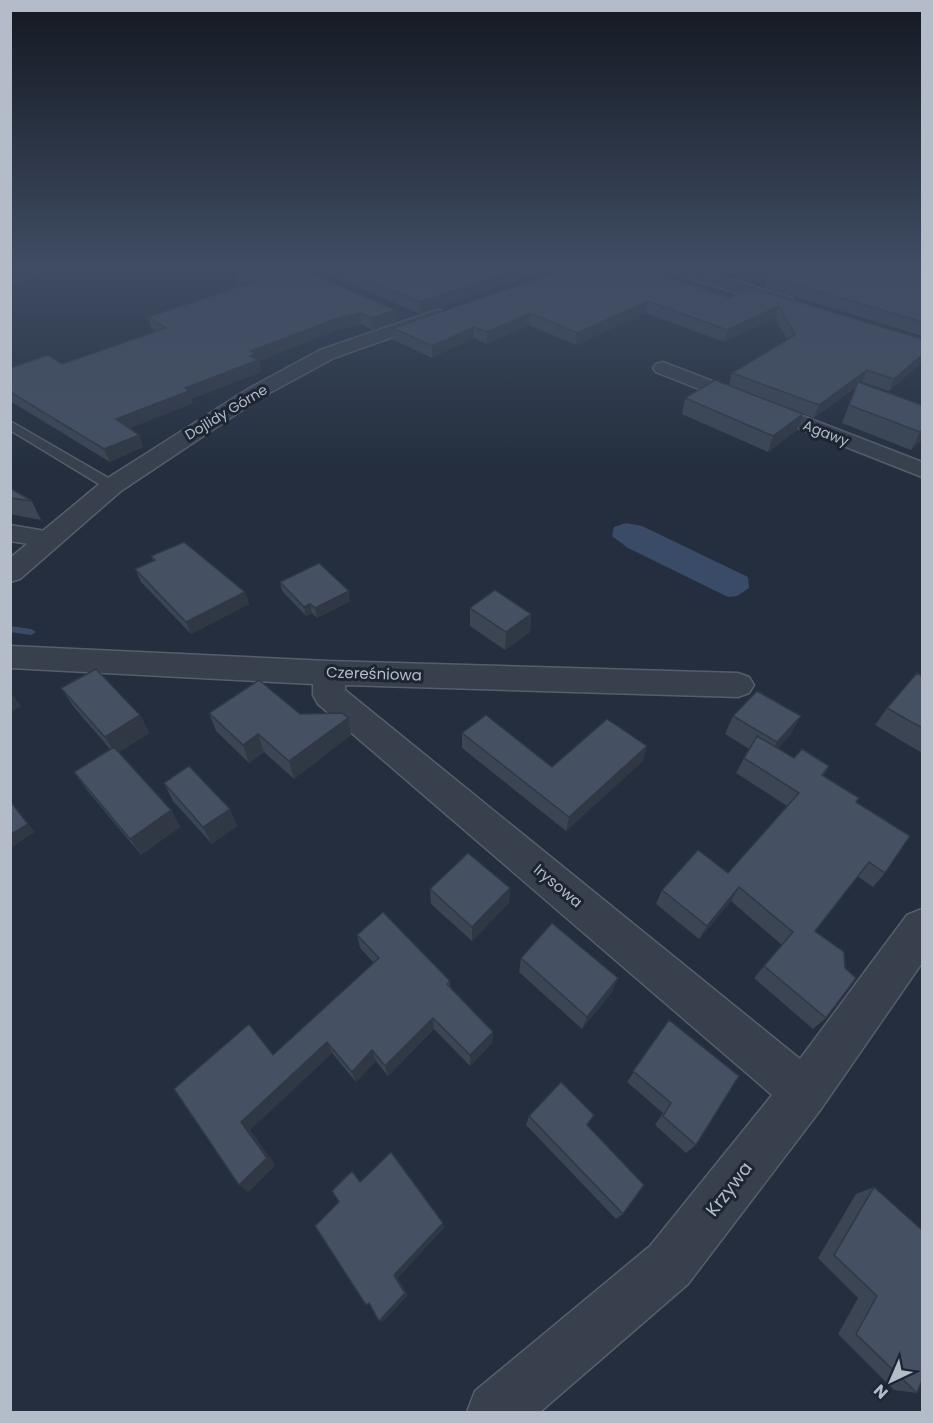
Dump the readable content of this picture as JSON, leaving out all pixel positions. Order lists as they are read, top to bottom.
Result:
{
  "streets": {
    "street": [
      "Dojlidy Górne",
      "Agawy",
      "Czereśniowa",
      "Irysowa",
      "Krzywa"
    ]
  },
  "crossings": [
    ["Czereśniowa", "Irysowa"],
    ["Irysowa", "Krzywa"]
  ],
  "north": "bottom left"
}
